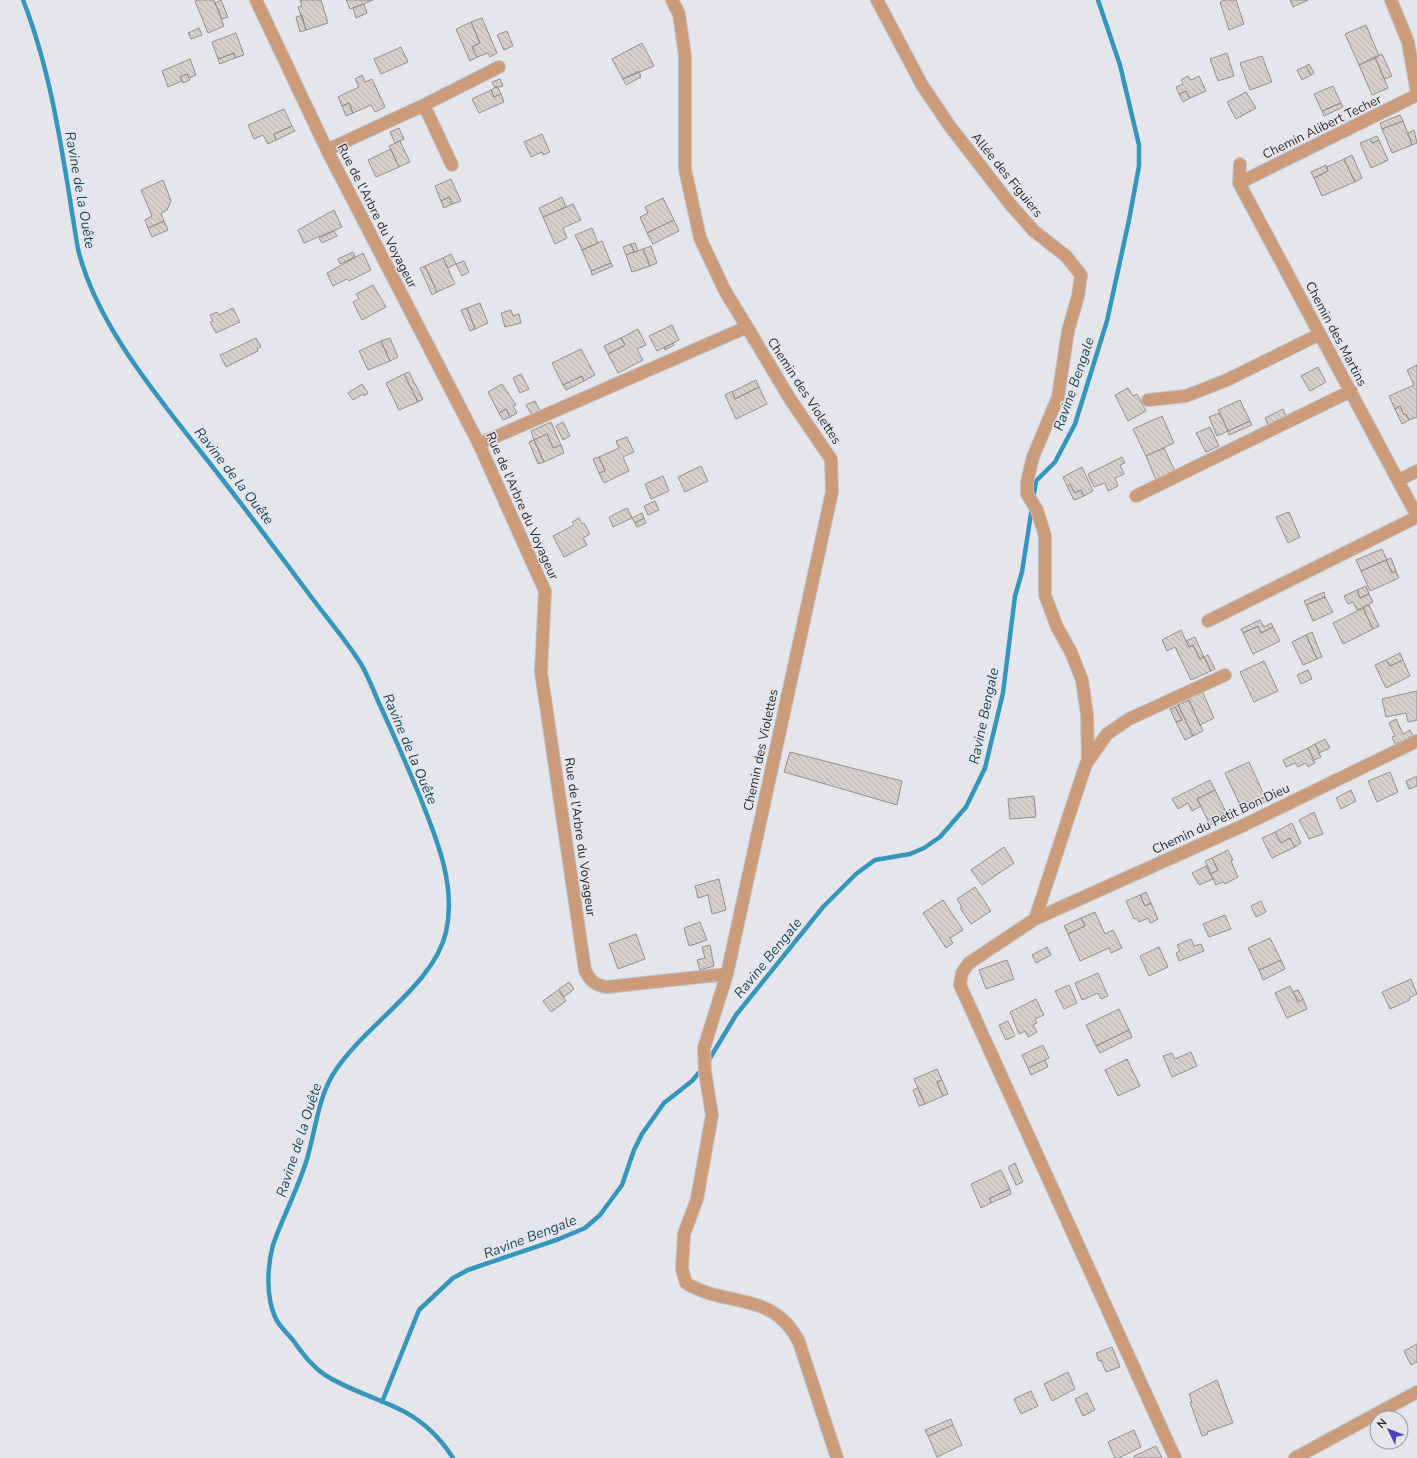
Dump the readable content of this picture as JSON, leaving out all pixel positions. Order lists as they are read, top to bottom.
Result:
{
  "streets": {
    "street": [
      "Chemin Alibert Techer",
      "Allée des Figuiers",
      "Rue de l'Arbre du Voyageur",
      "Chemin des Martins",
      "Chemin des Violettes",
      "Chemin du Petit Bon Dieu"
    ]
  },
  "crossings": [
    ["Chemin Alibert Techer", "Chemin des Martins"],
    ["Rue de l'Arbre du Voyageur", "Chemin des Violettes"]
  ],
  "water": ["Ravine de la Ouête", "Ravine Bengale"],
  "north": "top left"
}
